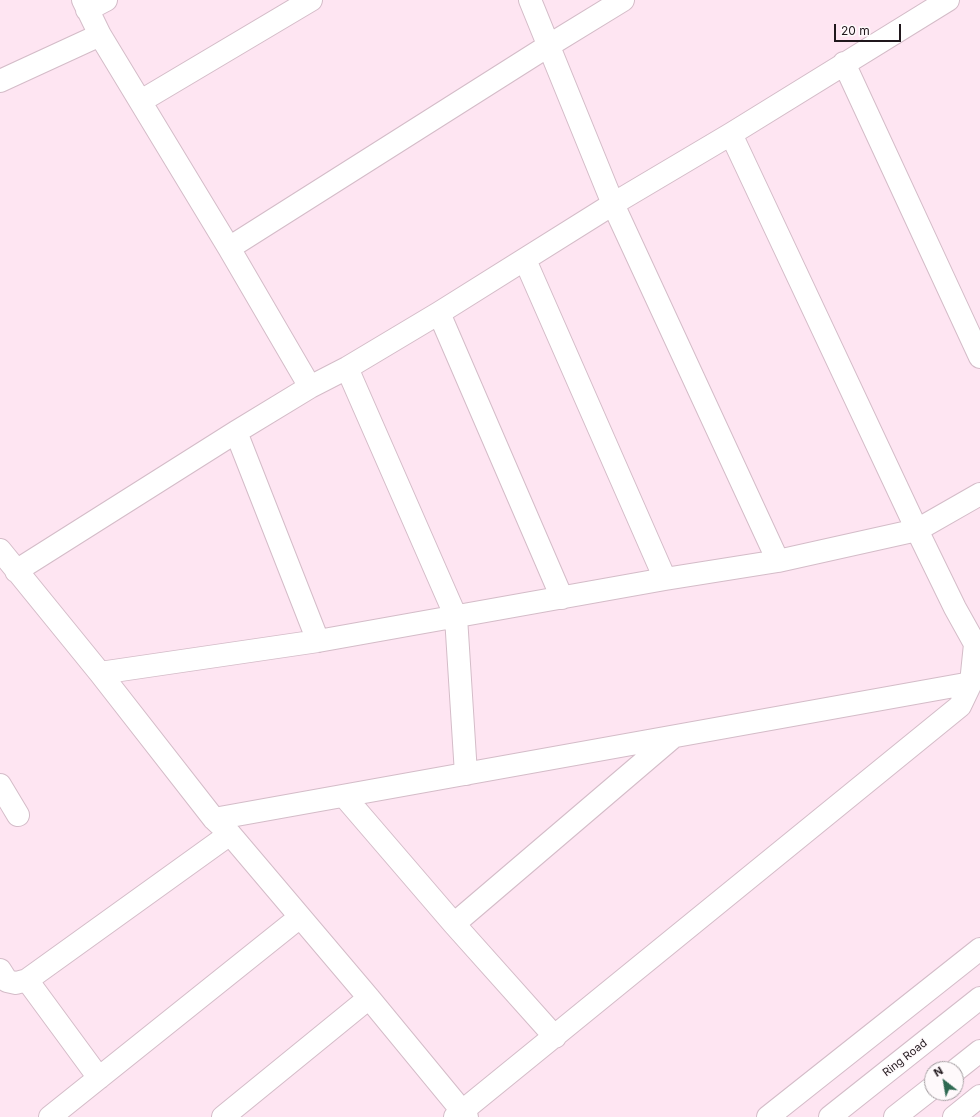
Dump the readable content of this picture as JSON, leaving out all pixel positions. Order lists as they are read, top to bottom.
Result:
{
  "streets": {
    "main road": ["Ring Road"]
  },
  "scale_bar": "20 m",
  "north": "top left"
}
